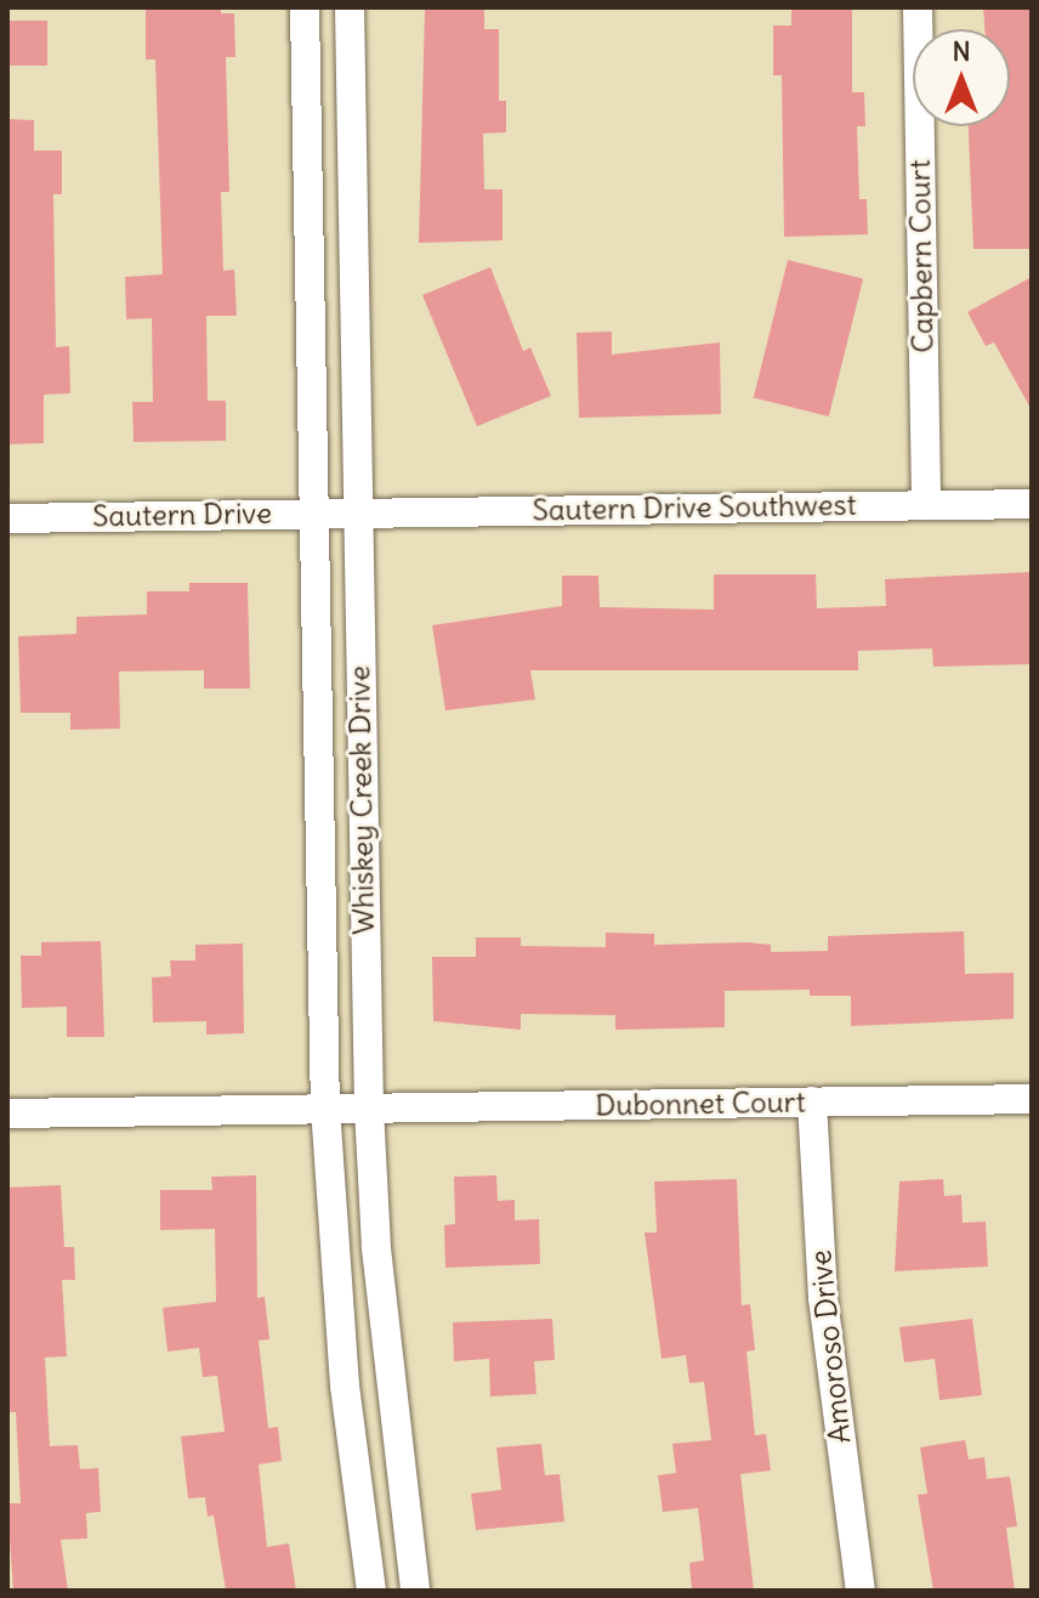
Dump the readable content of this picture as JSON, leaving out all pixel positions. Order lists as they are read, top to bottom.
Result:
{
  "streets": {
    "street": [
      "Capbern Court",
      "Sautern Drive Southwest",
      "Sautern Drive",
      "Whiskey Creek Drive",
      "Dubonnet Court",
      "Amoroso Drive"
    ]
  },
  "crossings": [
    ["Capbern Court", "Sautern Drive Southwest"],
    ["Sautern Drive Southwest", "Sautern Drive"],
    ["Sautern Drive Southwest", "Whiskey Creek Drive"],
    ["Sautern Drive", "Whiskey Creek Drive"],
    ["Whiskey Creek Drive", "Dubonnet Court"],
    ["Dubonnet Court", "Amoroso Drive"]
  ],
  "north": "top"
}
